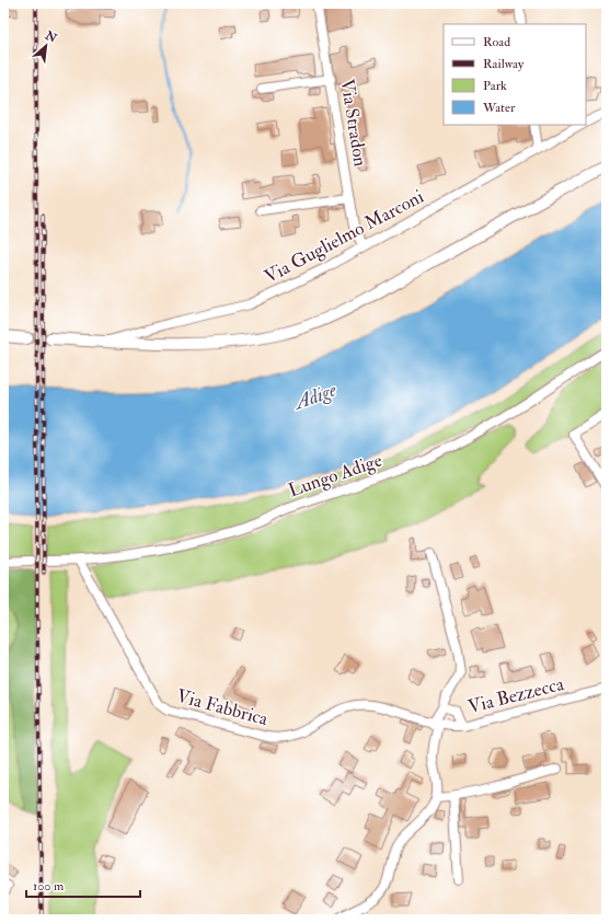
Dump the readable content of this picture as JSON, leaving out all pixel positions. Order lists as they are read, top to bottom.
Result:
{
  "streets": {
    "street": [
      "Via Stradon",
      "Via Guglielmo Marconi",
      "Lungo Adige",
      "Via Bezzecca",
      "Via Fabbrica"
    ]
  },
  "crossings": [
    ["Via Stradon", "Via Guglielmo Marconi"],
    ["Lungo Adige", "Via Fabbrica"],
    ["Via Bezzecca", "Via Fabbrica"]
  ],
  "water": ["Adige"],
  "legend": [
    "Road",
    "Railway",
    "Park",
    "Water"
  ],
  "scale_bar": "100 m",
  "north": "top right"
}
